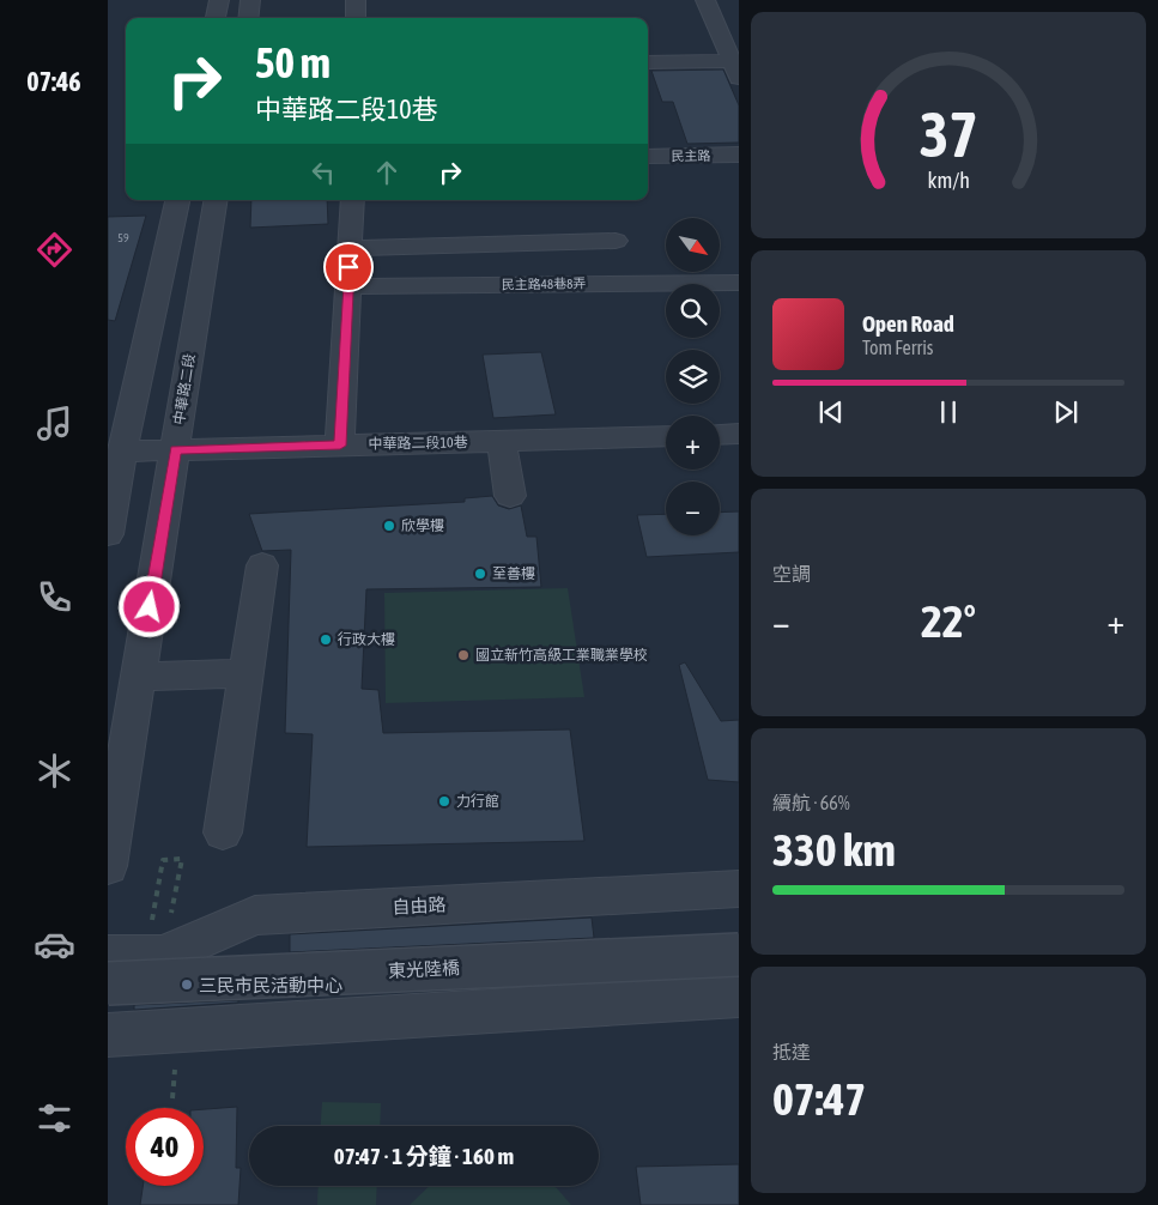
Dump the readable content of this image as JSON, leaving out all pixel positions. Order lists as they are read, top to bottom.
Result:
{
  "streets": {
    "street": [
      "民主路",
      "民主路48巷8弄",
      "中華路二段",
      "中華路二段10巷",
      "自由路",
      "東光陸橋"
    ]
  },
  "crossings": [
    ["中華路二段", "中華路二段10巷"]
  ],
  "places": [
    "欣學樓",
    "至善樓",
    "行政大樓",
    "國立新竹高級工業職業學校",
    "力行館",
    "三民市民活動中心"
  ],
  "house_numbers": ["59"],
  "north": "bottom right",
  "page": {
    "tabs": "07:46",
    "turn": ["50 m", "中華路二段10巷"],
    "map_buttons": ["+", "−"],
    "song": ["Open Road", "Tom Ferris"],
    "tile": [
      "空調",
      ["續航 · 66%", "330 km"],
      ["抵達", "07:47"]
    ],
    "heat": ["−", "22°", "+"],
    "limit": "40",
    "trip": "07:47 · 1 分鐘 · 160 m",
    "gauge": ["37", "km/h"]
  }
}
